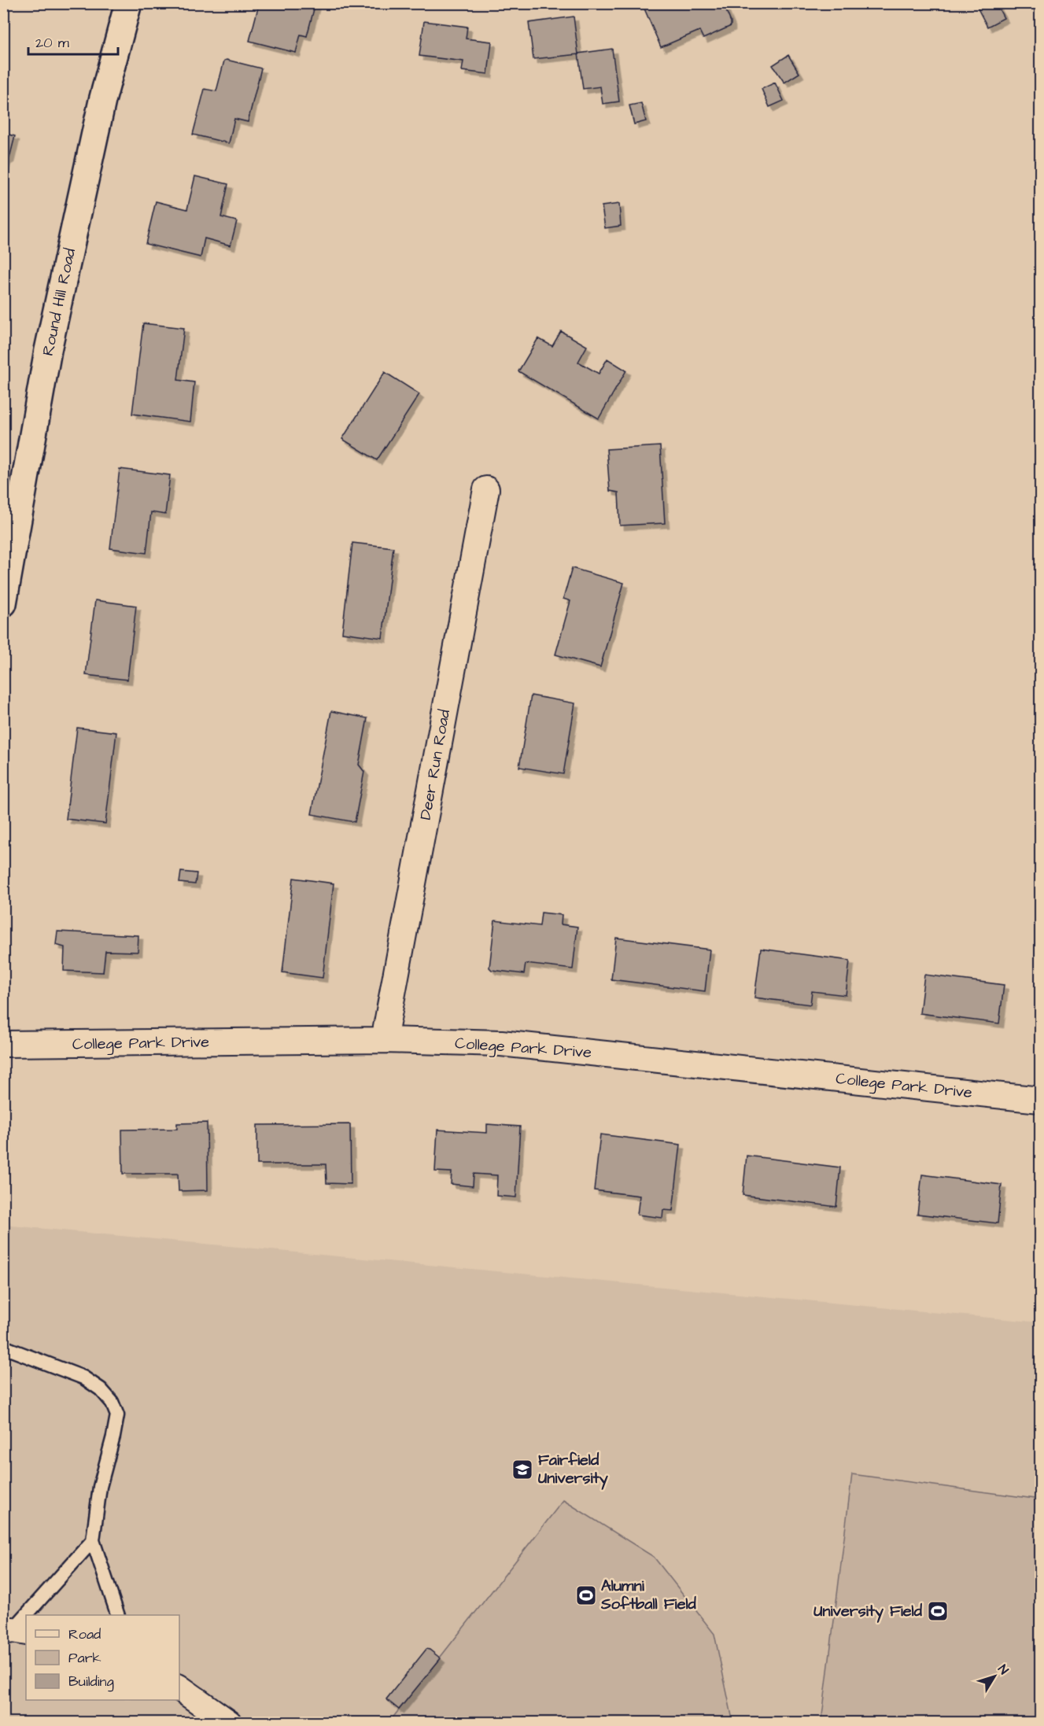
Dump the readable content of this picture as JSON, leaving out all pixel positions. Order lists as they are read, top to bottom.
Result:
{
  "streets": {
    "main road": ["Round Hill Road"],
    "street": ["Deer Run Road", "College Park Drive"]
  },
  "crossings": [
    ["Deer Run Road", "College Park Drive"]
  ],
  "places": {
    "school or university": ["Fairfield University"],
    "sports": ["Alumni Softball Field", "University Field"]
  },
  "legend": ["Road", "Park", "Building"],
  "scale_bar": "20 m",
  "north": "top right"
}
